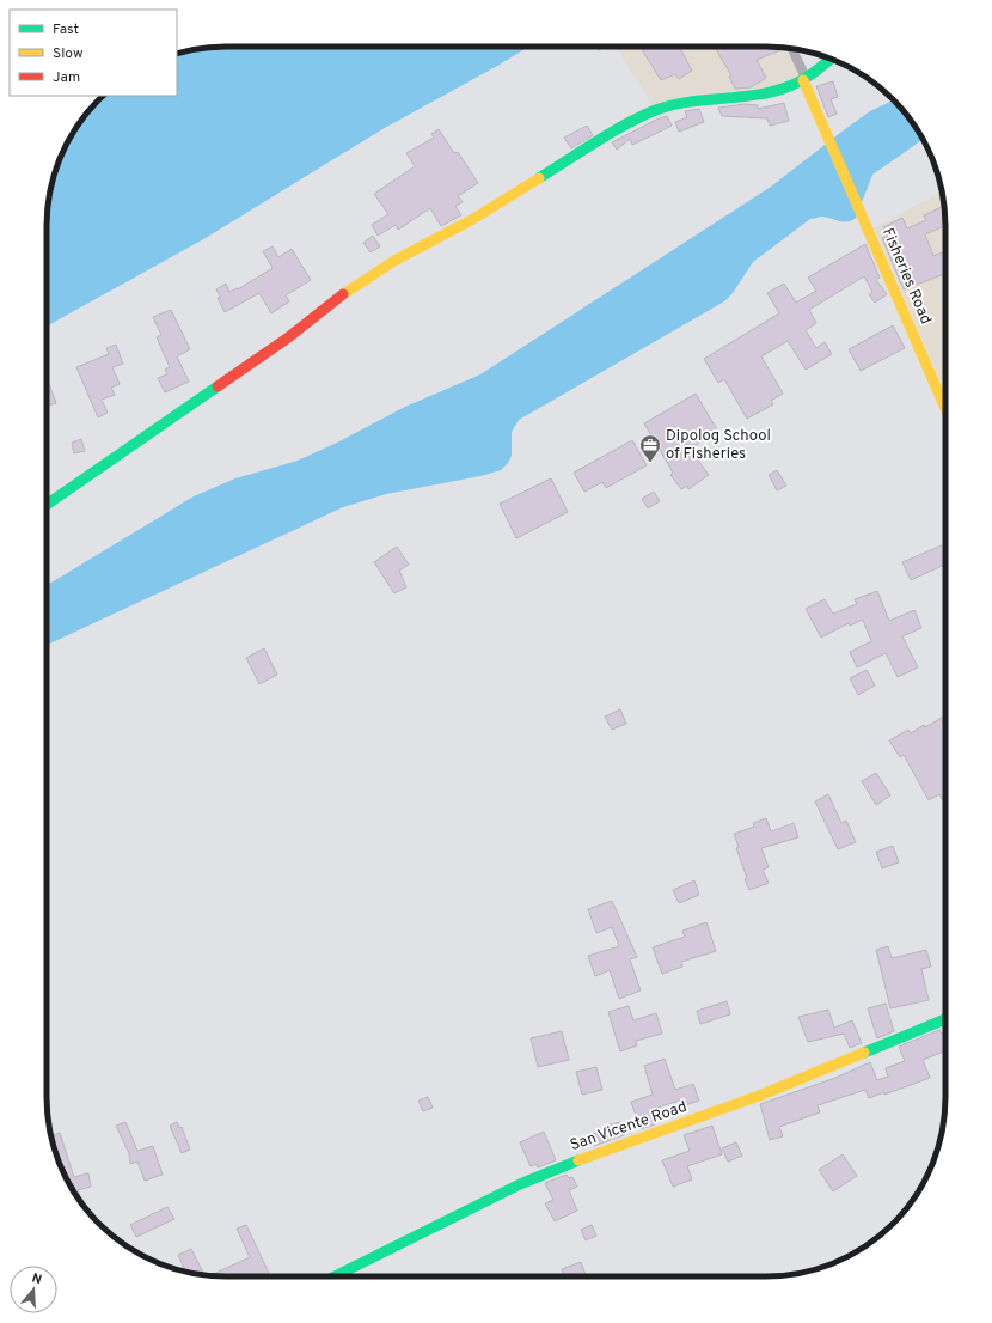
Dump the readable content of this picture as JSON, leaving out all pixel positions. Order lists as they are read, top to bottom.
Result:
{
  "streets": {
    "street": ["Fisheries Road", "San Vicente Road"]
  },
  "places": {
    "office": ["Dipolog School of Fisheries"]
  },
  "legend": ["Fast", "Slow", "Jam"],
  "north": "top"
}
